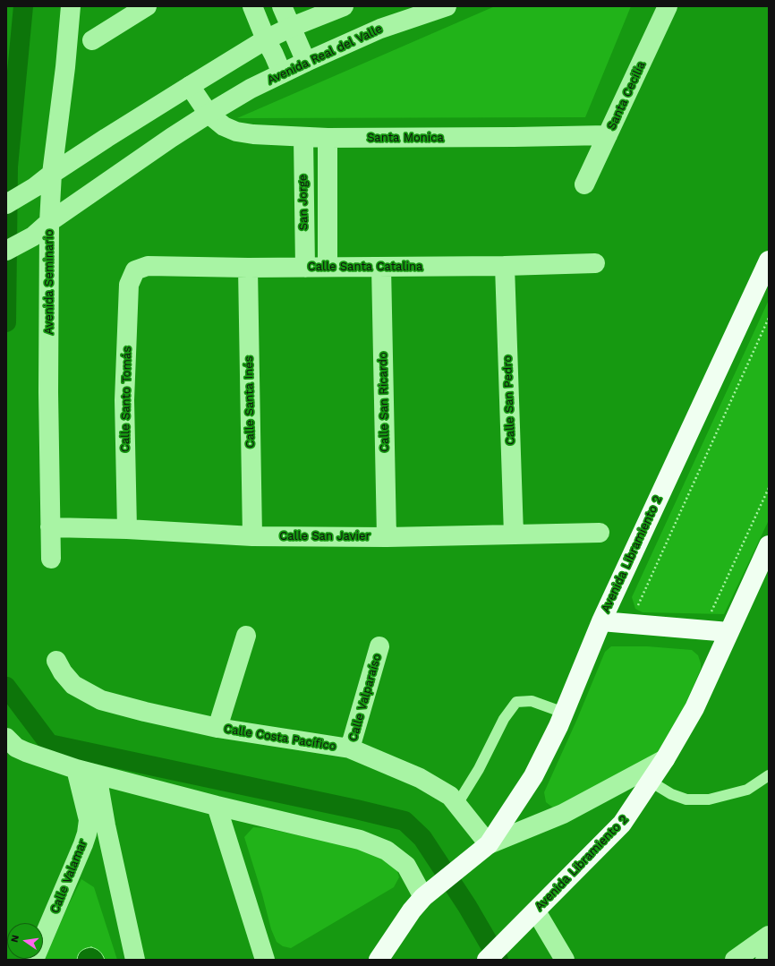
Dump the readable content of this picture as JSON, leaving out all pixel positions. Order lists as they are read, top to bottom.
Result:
{
  "streets": {
    "main road": ["Avenida Libramiento 2"],
    "street": [
      "Avenida Real del Valle",
      "Santa Cecilia",
      "Santa Monica",
      "San Jorge",
      "Calle Santa Catalina",
      "Avenida Seminario",
      "Calle Santo Tomás",
      "Calle San Pedro",
      "Calle Santa Inés",
      "Calle San Ricardo",
      "Calle San Javier",
      "Calle Valparaíso",
      "Calle Costa Pacífico",
      "Calle Valamar"
    ]
  },
  "crossings": [
    ["Avenida Real del Valle", "Santa Monica"],
    ["Avenida Real del Valle", "Avenida Seminario"],
    ["Santa Cecilia", "Santa Monica"],
    ["Santa Monica", "San Jorge"],
    ["San Jorge", "Calle Santa Catalina"],
    ["Calle Santa Catalina", "Calle Santo Tomás"],
    ["Calle Santa Catalina", "Calle San Pedro"],
    ["Calle Santa Catalina", "Calle Santa Inés"],
    ["Calle Santa Catalina", "Calle San Ricardo"],
    ["Avenida Seminario", "Calle San Javier"],
    ["Calle Santo Tomás", "Calle San Javier"],
    ["Calle San Pedro", "Calle San Javier"],
    ["Calle Santa Inés", "Calle San Javier"],
    ["Calle San Ricardo", "Calle San Javier"],
    ["Avenida Libramiento 2", "Calle Costa Pacífico"],
    ["Calle Valparaíso", "Calle Costa Pacífico"]
  ],
  "north": "left"
}
